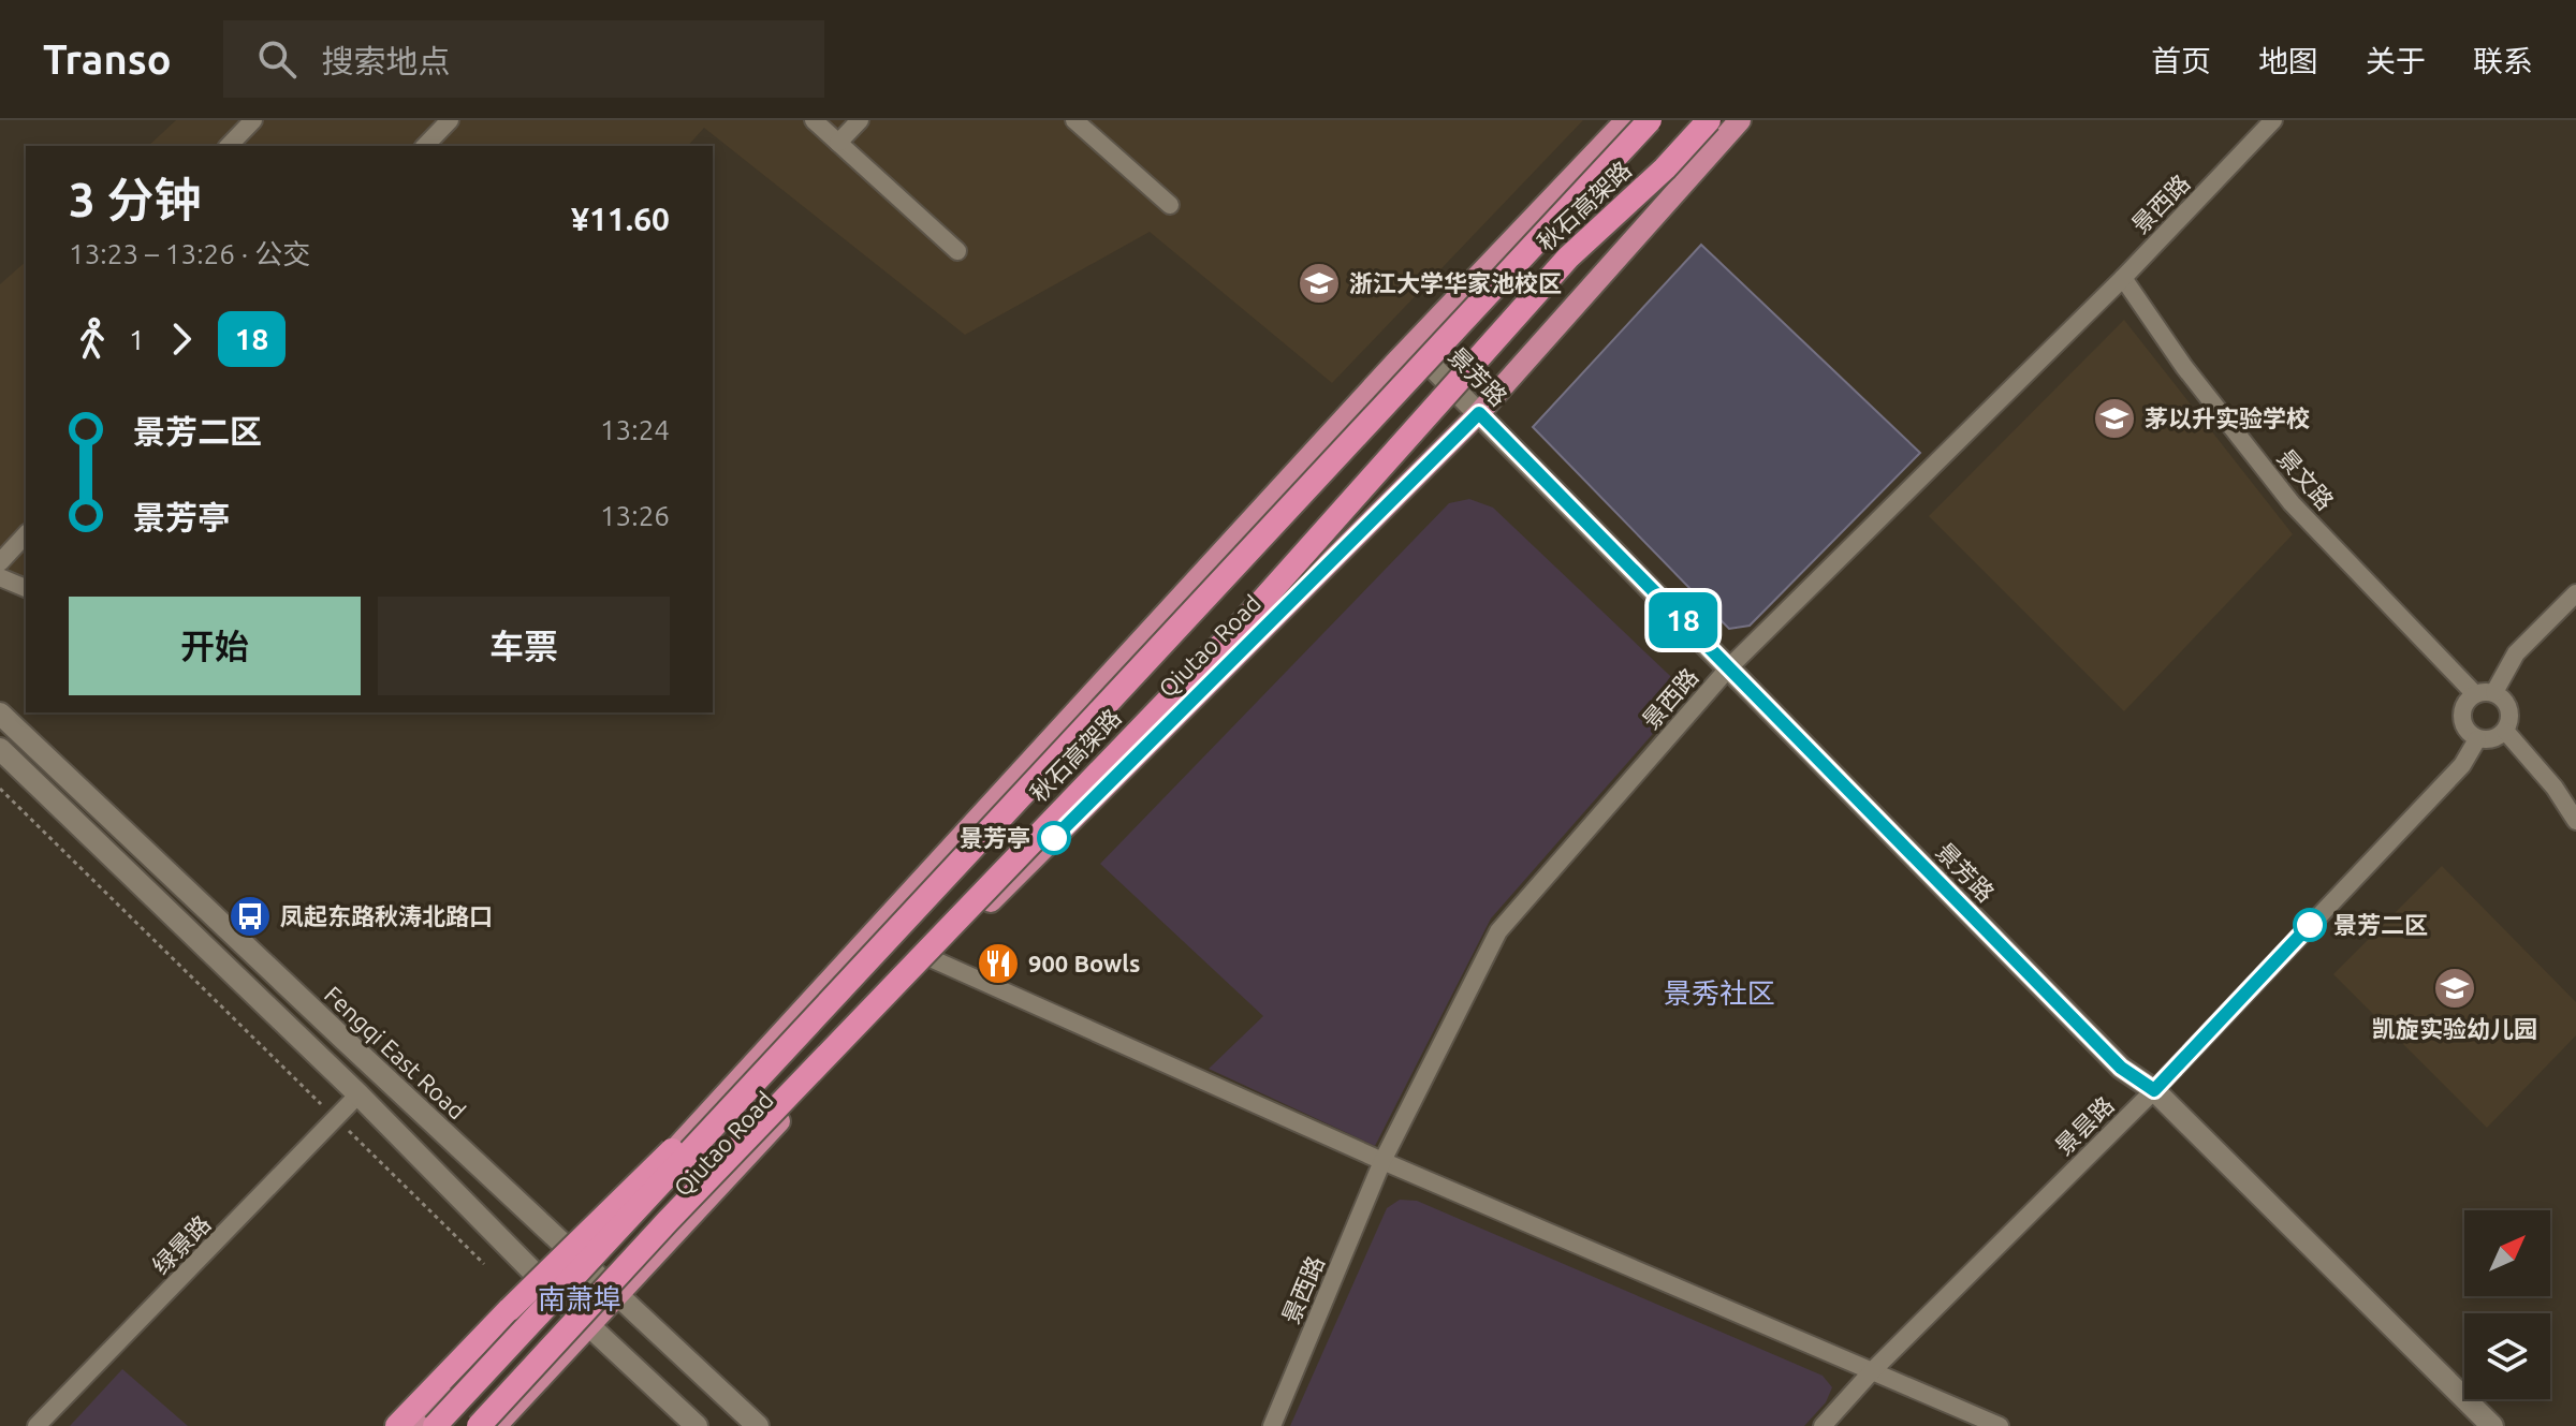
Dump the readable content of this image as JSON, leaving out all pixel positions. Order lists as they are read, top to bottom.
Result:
{
  "streets": {
    "highway": ["秋石高架路"],
    "main road": ["景芳路", "Qiutao Road", "Fengqi East Road"],
    "street": [
      "景西路",
      "景文路",
      "景昙路",
      "绿景路"
    ]
  },
  "crossings": [
    ["景西路", "景芳路"],
    ["景西路", "景文路"],
    ["景芳路", "Qiutao Road"],
    ["景芳路", "景昙路"],
    ["景文路", "景昙路"],
    ["Qiutao Road", "Fengqi East Road"]
  ],
  "districts": ["景秀社区", "南萧埠"],
  "places": {
    "school or university": ["浙江大学华家池校区", "茅以升实验学校", "凯旋实验幼儿园"],
    "other": ["景芳亭", "景芳二区"],
    "bus stop": ["凤起东路秋涛北路口"],
    "restaurant": ["900 Bowls"]
  },
  "lines": ["bus line 18"],
  "north": "top right",
  "page": {
    "header": "Transo",
    "search": "搜索地点",
    "nav": [
      "首页",
      "地图",
      "关于",
      "联系"
    ],
    "on_map": "18",
    "heading": ["3 分钟", "13:23 – 13:26 · 公交", "¥11.60"],
    "legs": ["1", "18"],
    "list": [
      {
        "name": "景芳二区",
        "value": "13:24"
      },
      {
        "name": "景芳亭",
        "value": "13:26"
      }
    ],
    "buttons": ["开始", "车票"]
  }
}
